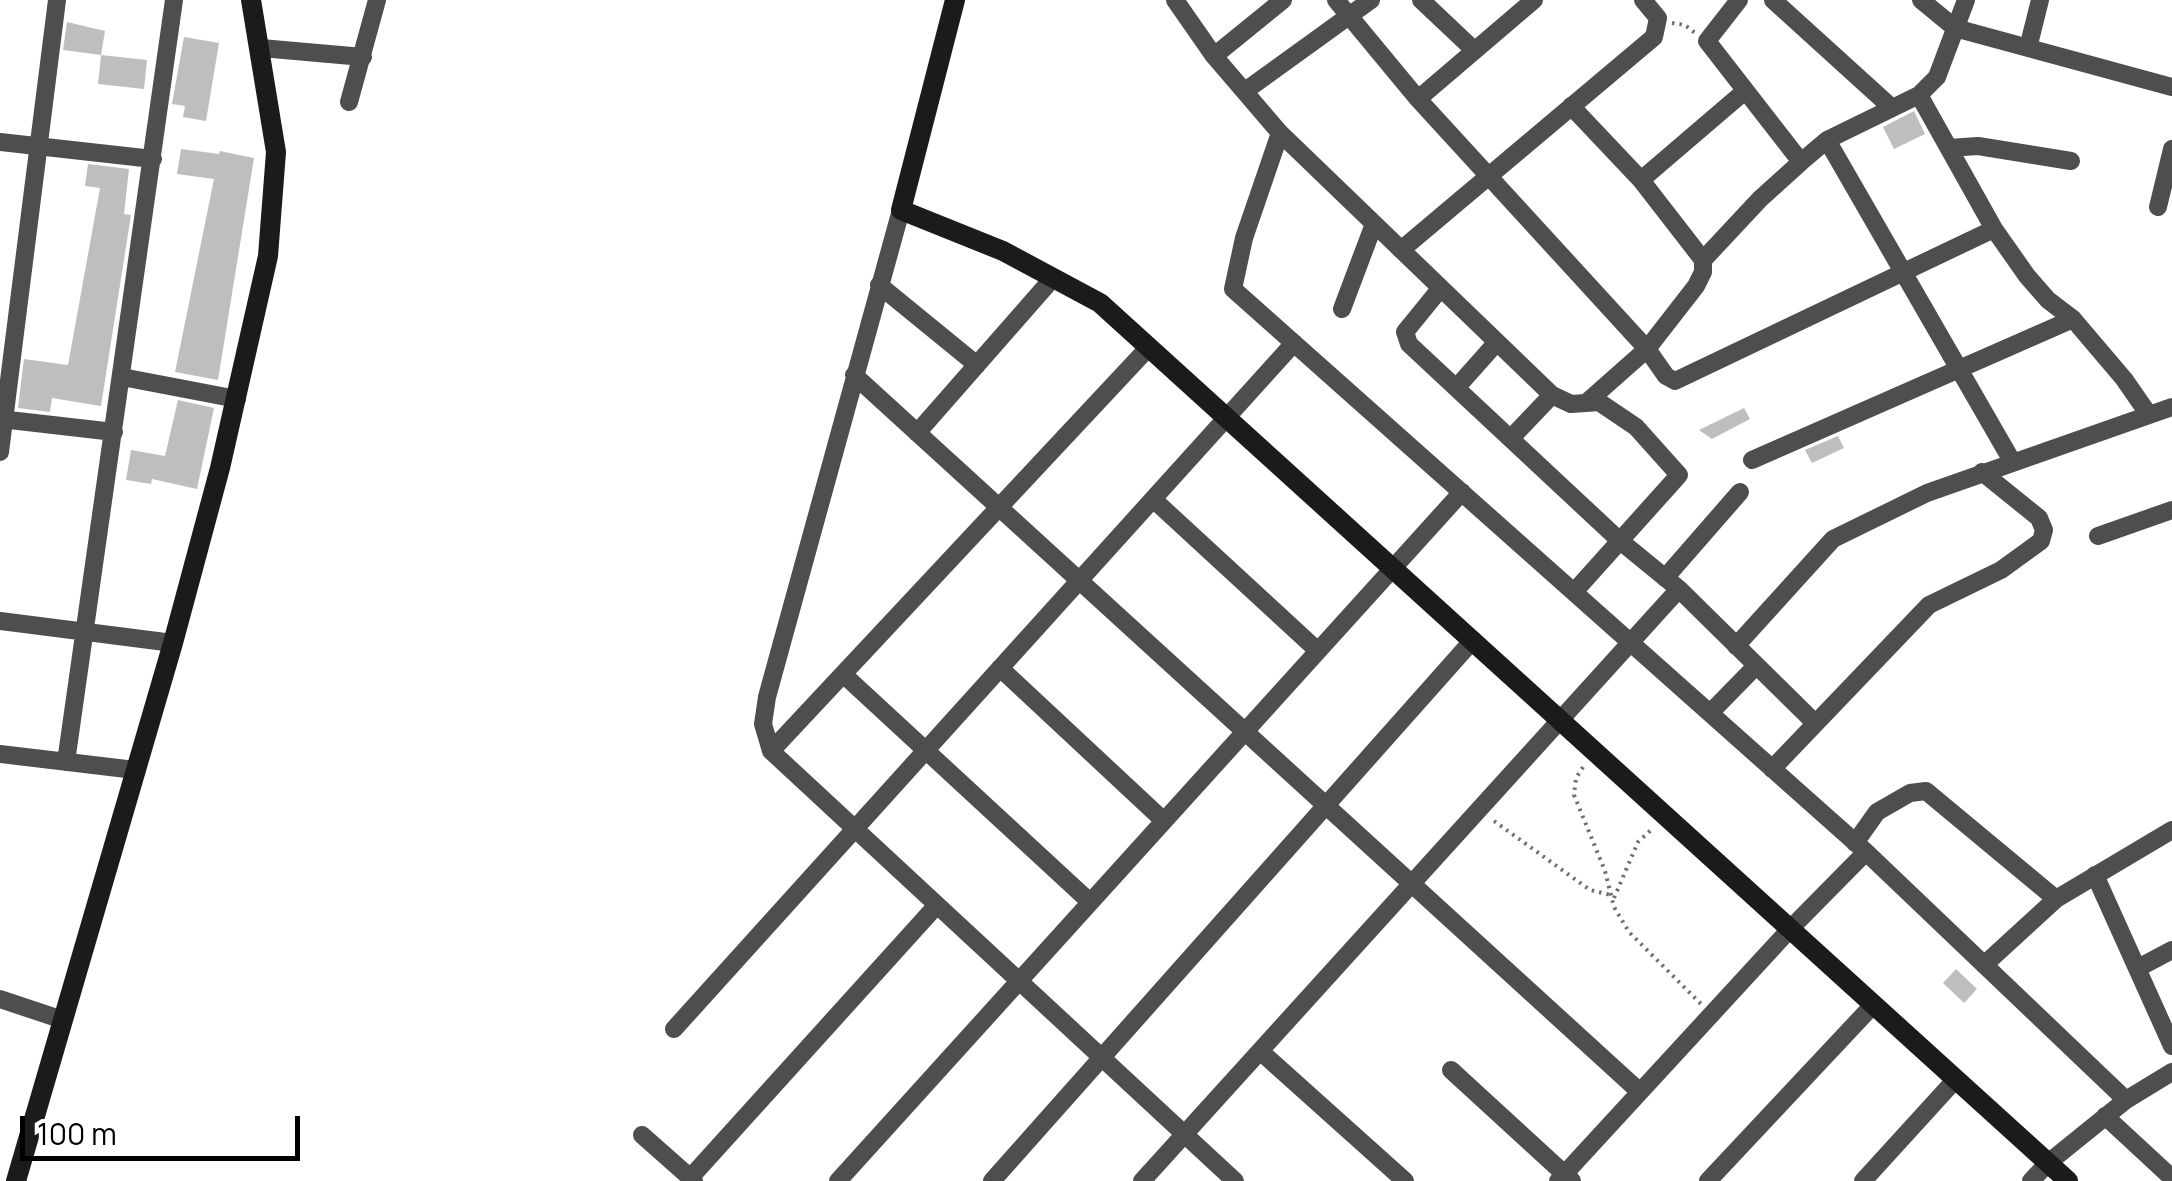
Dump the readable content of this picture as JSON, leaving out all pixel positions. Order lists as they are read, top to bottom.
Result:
{
  "scale_bar": "100 m"
}
